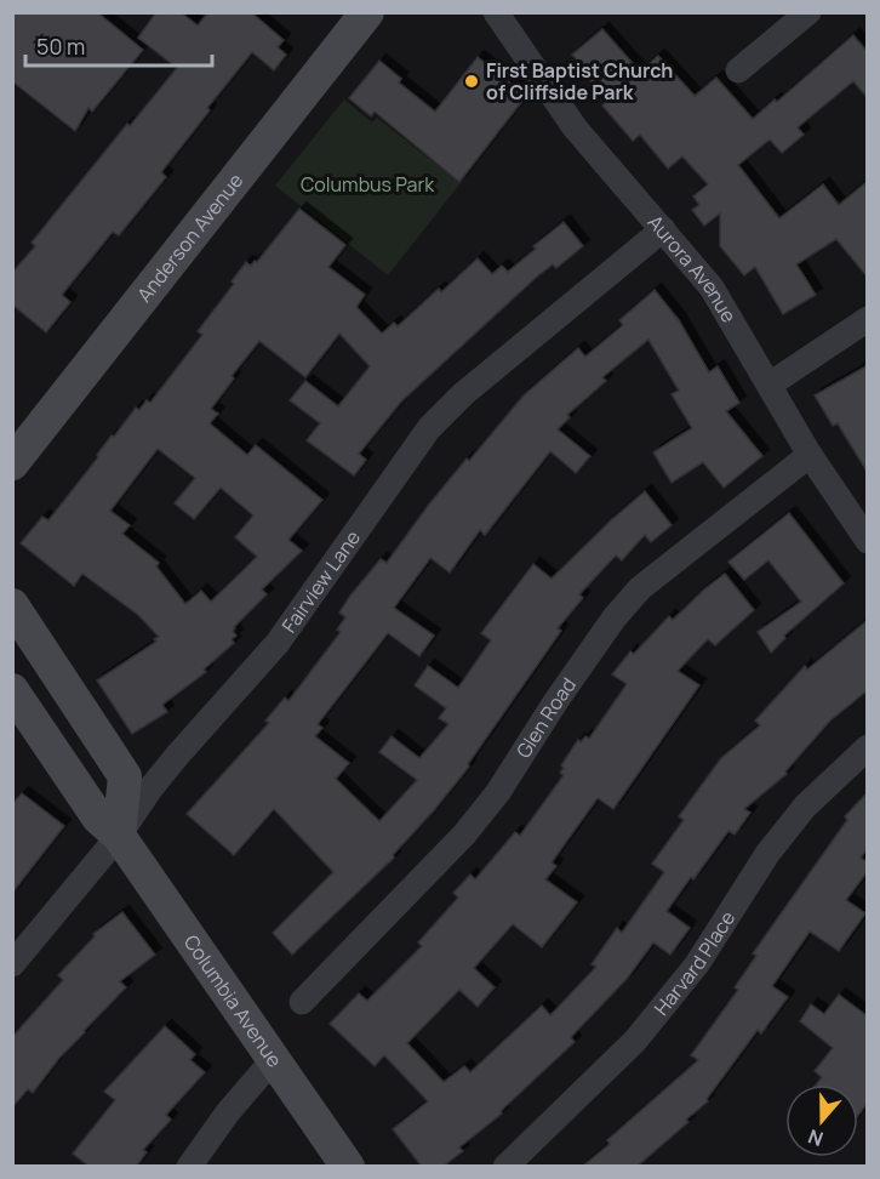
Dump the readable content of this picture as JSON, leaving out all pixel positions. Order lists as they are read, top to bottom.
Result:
{
  "streets": {
    "street": [
      "Anderson Avenue",
      "Aurora Avenue",
      "Fairview Lane",
      "Glen Road",
      "Harvard Place",
      "Columbia Avenue"
    ]
  },
  "crossings": [
    ["Aurora Avenue", "Fairview Lane"],
    ["Aurora Avenue", "Glen Road"],
    ["Fairview Lane", "Columbia Avenue"]
  ],
  "parks": ["Columbus Park"],
  "places": ["First Baptist Church of Cliffside Park"],
  "scale_bar": "50 m",
  "north": "bottom"
}
